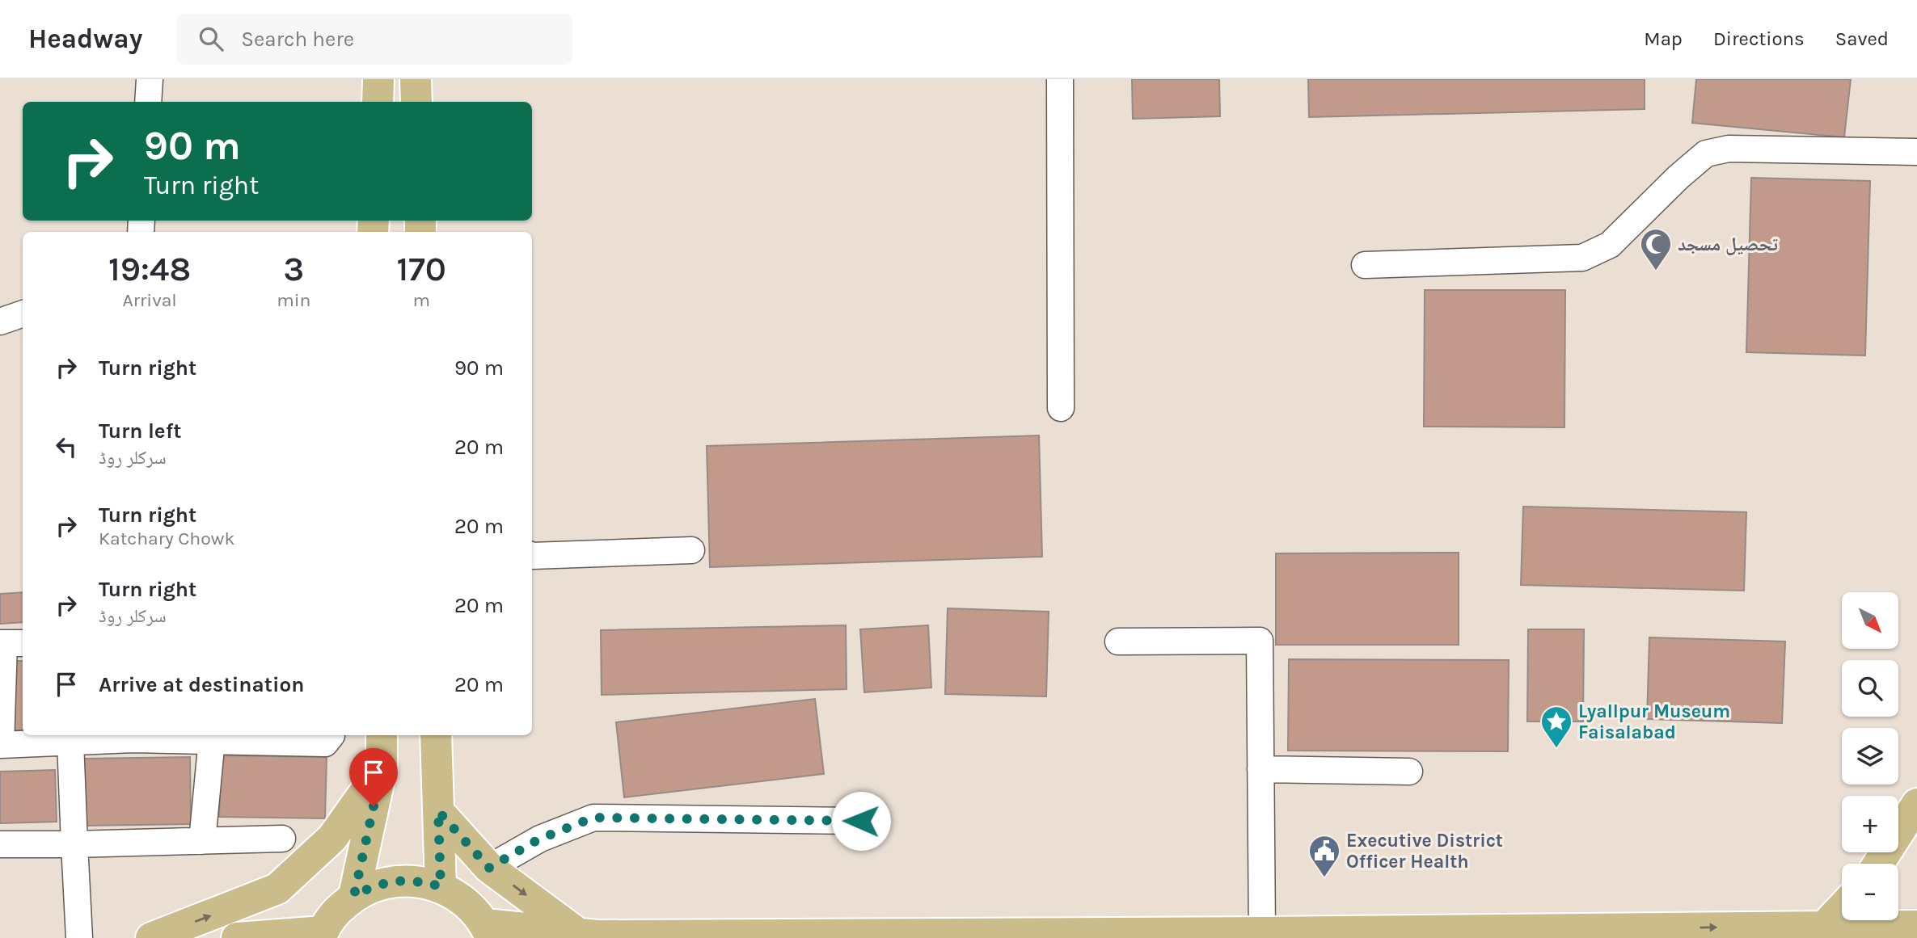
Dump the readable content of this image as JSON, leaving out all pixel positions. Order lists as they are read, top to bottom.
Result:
{
  "places": {
    "mosque": ["تحصیل مسجد"],
    "place": ["Lyallpur Museum Faisalabad"],
    "public building": ["Executive District Officer Health"]
  },
  "north": "bottom right",
  "page": {
    "header": "Headway",
    "search": "Search here",
    "nav": ["Map", "Directions", "Saved"],
    "turn": ["90 m", "Turn right"],
    "eta": [
      "19:48",
      "Arrival",
      "3",
      "min",
      "170",
      "m"
    ],
    "list": [
      {
        "name": "Turn right",
        "value": "90 m"
      },
      {
        "name": "Turn left",
        "note": "سرکلر روڈ",
        "value": "20 m"
      },
      {
        "name": "Turn right",
        "note": "Katchary Chowk",
        "value": "20 m"
      },
      {
        "name": "Turn right",
        "note": "سرکلر روڈ",
        "value": "20 m"
      },
      {
        "name": "Arrive at destination",
        "value": "20 m"
      }
    ],
    "map_buttons": ["+", "−"]
  }
}
